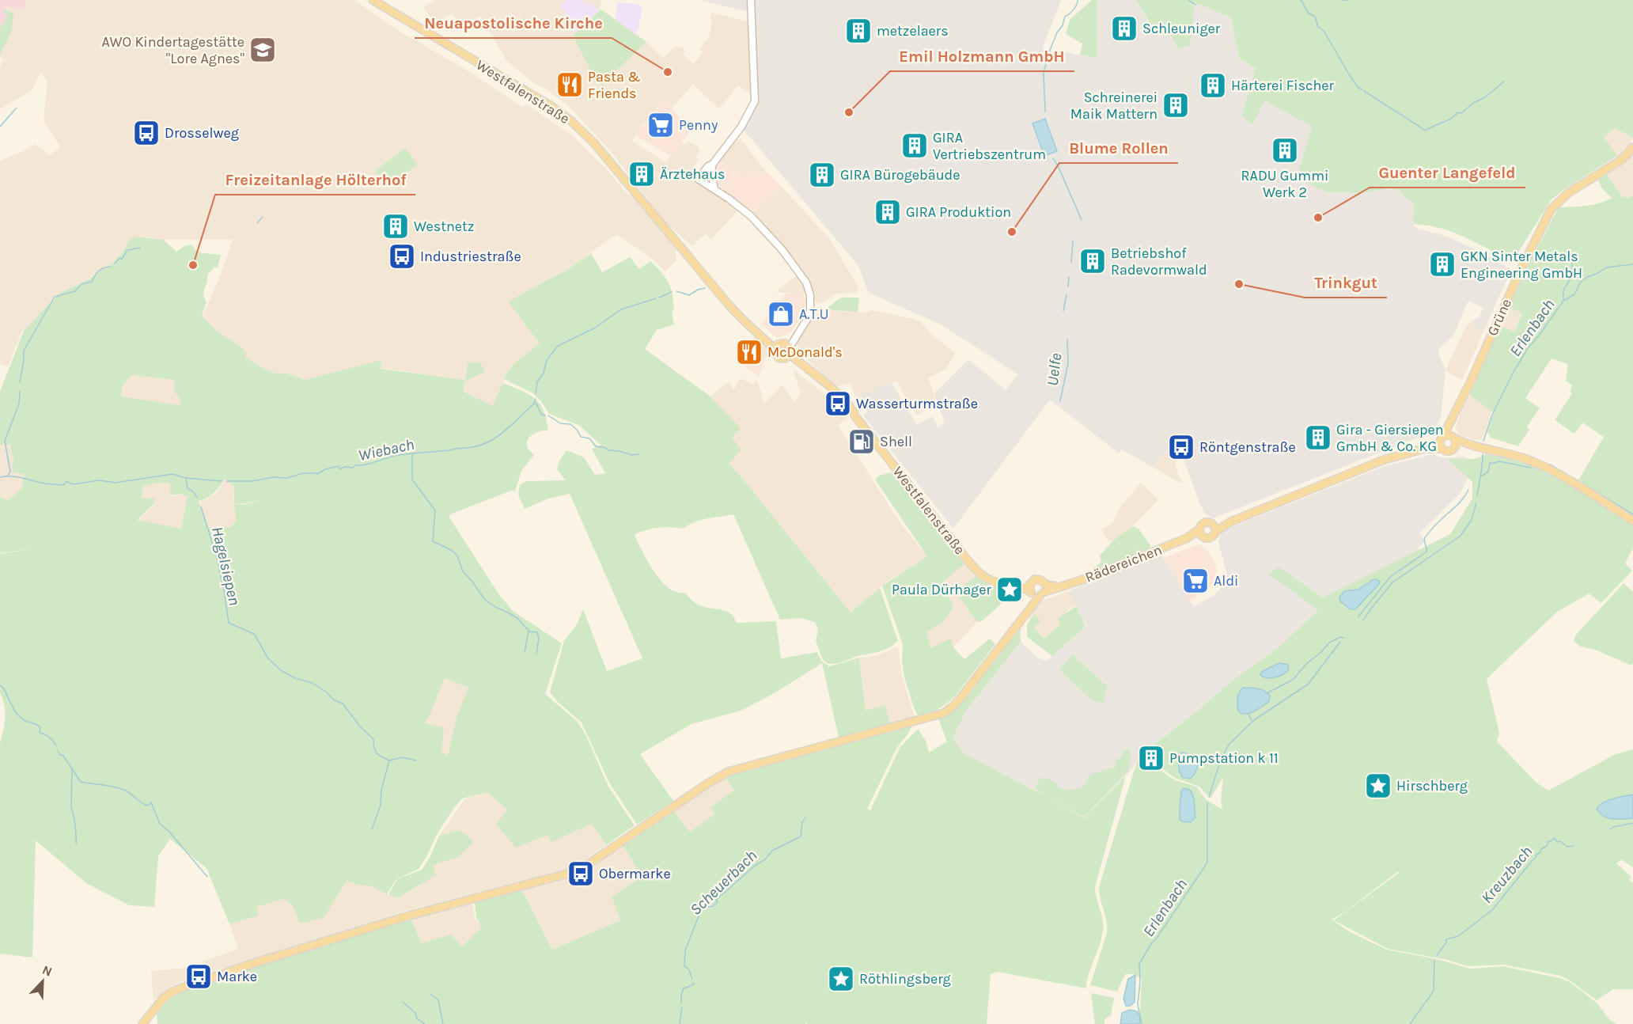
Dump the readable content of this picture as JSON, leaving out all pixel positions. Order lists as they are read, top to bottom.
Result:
{
  "streets": {
    "main road": ["Westfalenstraße", "Grüne", "Rädereichen"]
  },
  "crossings": [
    ["Westfalenstraße", "Rädereichen"]
  ],
  "water": [
    "Erlenbach",
    "Uelfe",
    "Wiebach",
    "Hagelsiepen",
    "Kreuzbach",
    "Scheuerbach"
  ],
  "places": {
    "building": [
      "Schleuniger",
      "metzelaers",
      "Härterei Fischer",
      "Schreinerei Maik Mattern",
      "GIRA Vertriebszentrum",
      "RADU Gummi Werk 2",
      "Ärztehaus",
      "GIRA Bürogebäude",
      "GIRA Produktion",
      "Westnetz",
      "Betriebshof Radevormwald",
      "GKN Sinter Metals Engineering GmbH",
      "Gira - Giersiepen GmbH & Co. KG",
      "Pumpstation k 11"
    ],
    "school or university": ["AWO Kindertagestätte \"Lore Agnes\""],
    "other": [
      "Neuapostolische Kirche",
      "Emil Holzmann GmbH",
      "Guenter Langefeld",
      "Blume Rollen",
      "Freizeitanlage Hölterhof",
      "Trinkgut"
    ],
    "restaurant": ["Pasta & Friends", "McDonald's"],
    "supermarket": ["Penny", "Aldi"],
    "bus stop": [
      "Drosselweg",
      "Industriestraße",
      "Wasserturmstraße",
      "Röntgenstraße",
      "Obermarke",
      "Marke"
    ],
    "shop": ["A.T.U"],
    "fuel station": ["Shell"],
    "place": ["Paula Dürhager", "Hirschberg", "Röthlingsberg"]
  },
  "north": "top right"
}
